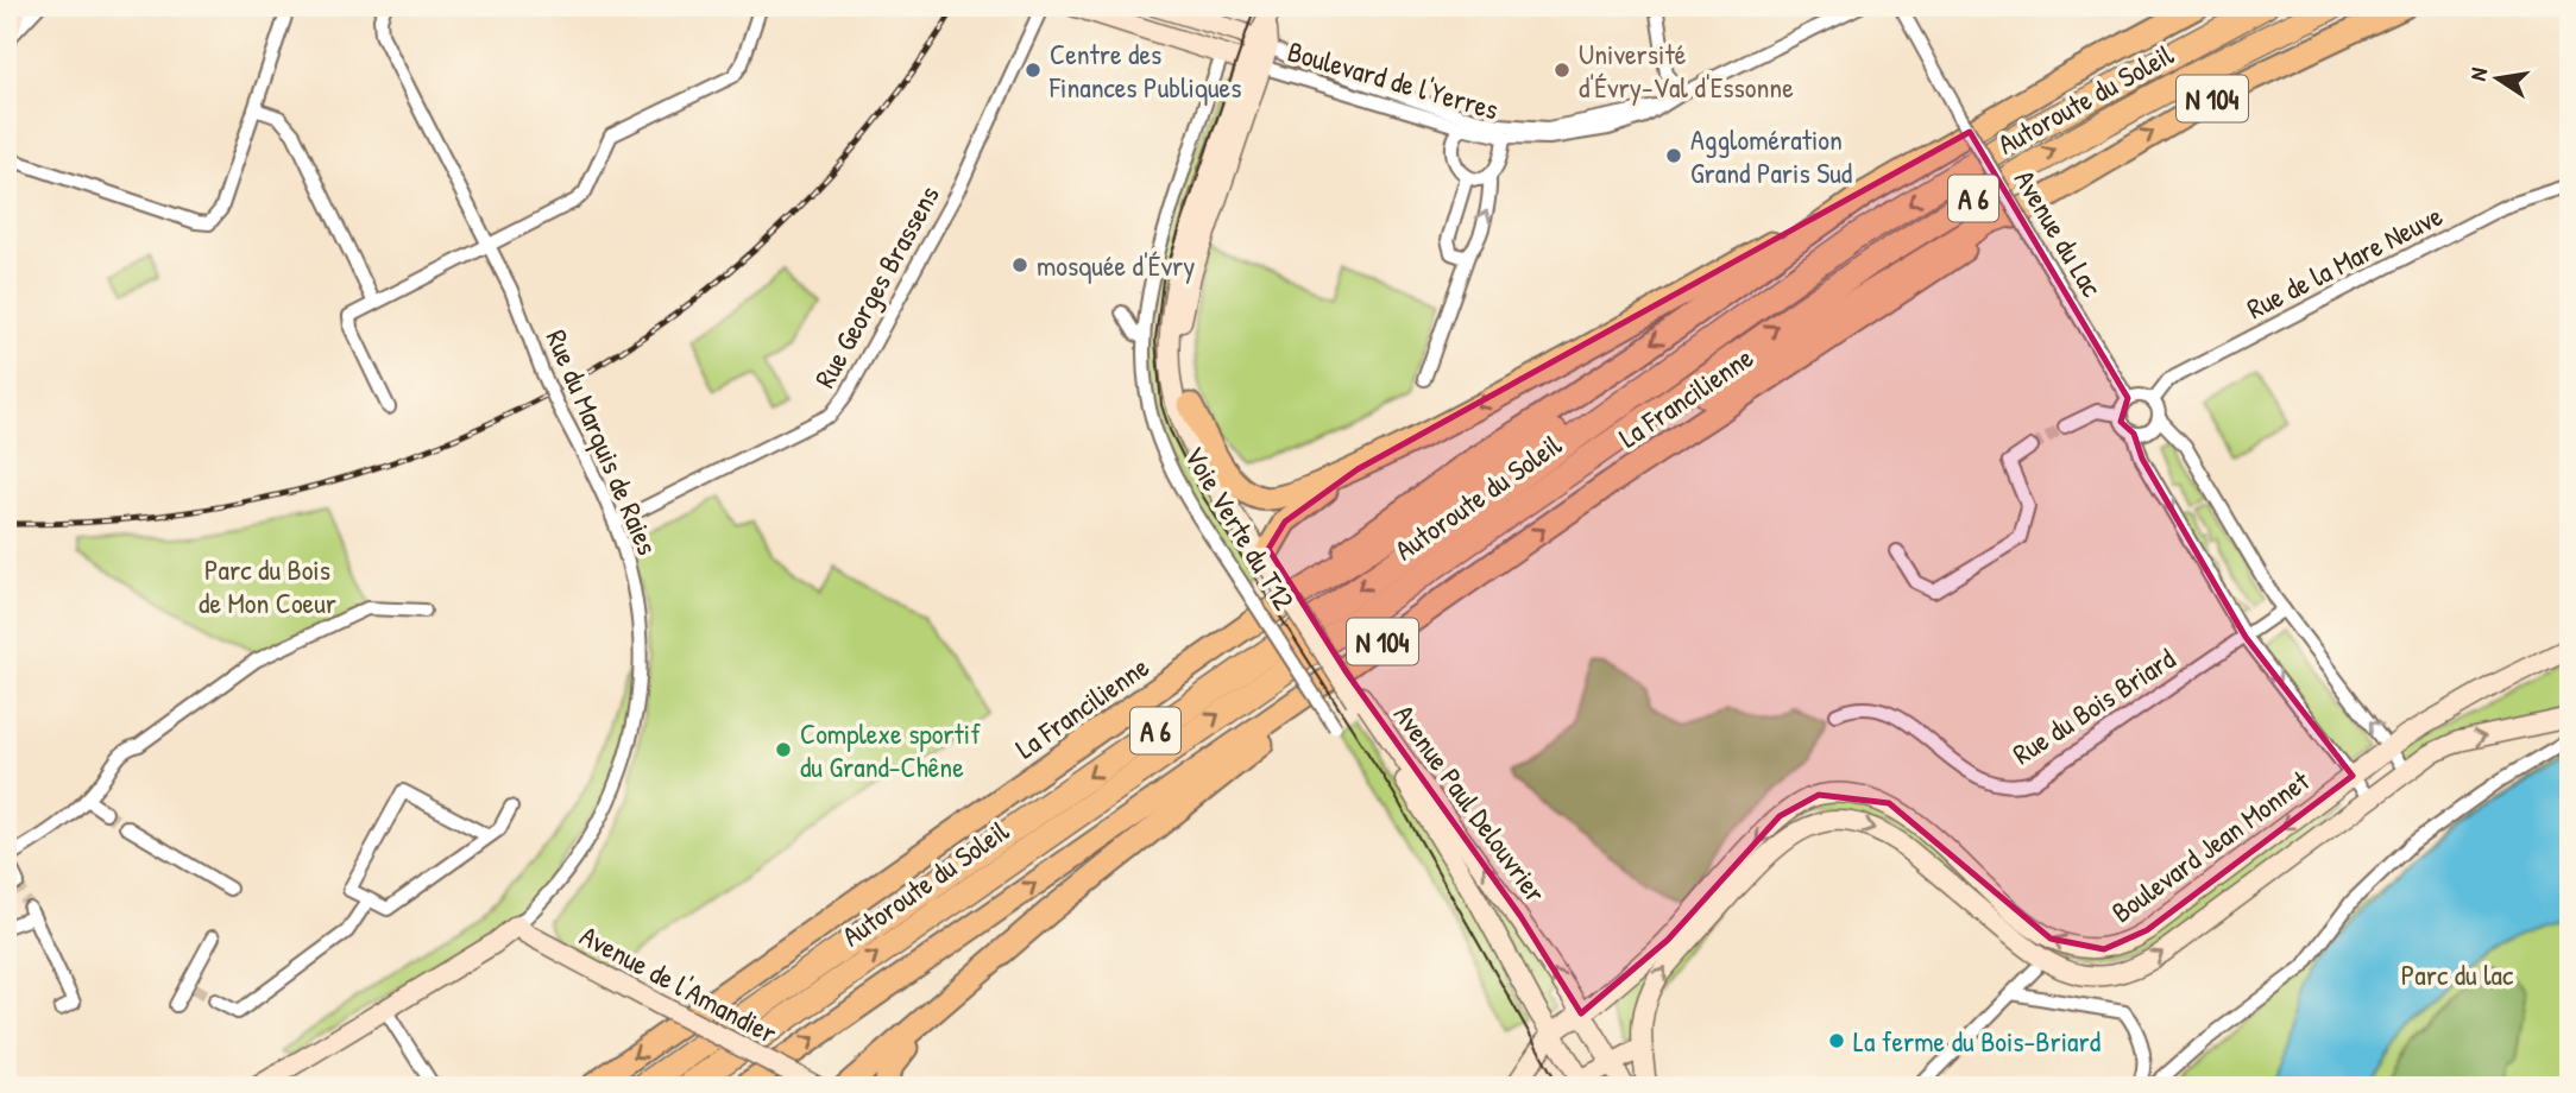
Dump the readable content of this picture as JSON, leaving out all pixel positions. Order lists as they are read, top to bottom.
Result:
{
  "streets": {
    "highway": [
      "Autoroute du Soleil",
      "N 104",
      "A 6",
      "La Francilienne"
    ],
    "main road": [
      "Rue du Marquis de Raies",
      "Avenue Paul Delouvrier",
      "Boulevard Jean Monnet",
      "Avenue de l'Amandier"
    ],
    "street": [
      "Boulevard de l'Yerres",
      "Avenue du Lac",
      "Rue de la Mare Neuve",
      "Rue Georges Brassens",
      "Voie Verte du T12",
      "Rue du Bois Briard"
    ]
  },
  "crossings": [
    ["Boulevard de l'Yerres", "Avenue Paul Delouvrier"],
    ["Avenue du Lac", "Rue de la Mare Neuve"],
    ["Avenue du Lac", "La Francilienne"],
    ["Rue Georges Brassens", "Rue du Marquis de Raies"],
    ["Rue du Marquis de Raies", "Avenue de l'Amandier"],
    ["Avenue Paul Delouvrier", "Boulevard Jean Monnet"]
  ],
  "one_way": ["Boulevard Jean Monnet"],
  "parks": ["Parc du Bois de Mon Coeur", "Parc du lac"],
  "places": [
    "Centre des Finances Publiques",
    "Université d'Évry-Val d'Essonne",
    "Agglomération Grand Paris Sud",
    "mosquée d'Évry",
    "Complexe sportif du Grand-Chêne",
    "La ferme du Bois-Briard"
  ],
  "north": "left"
}
